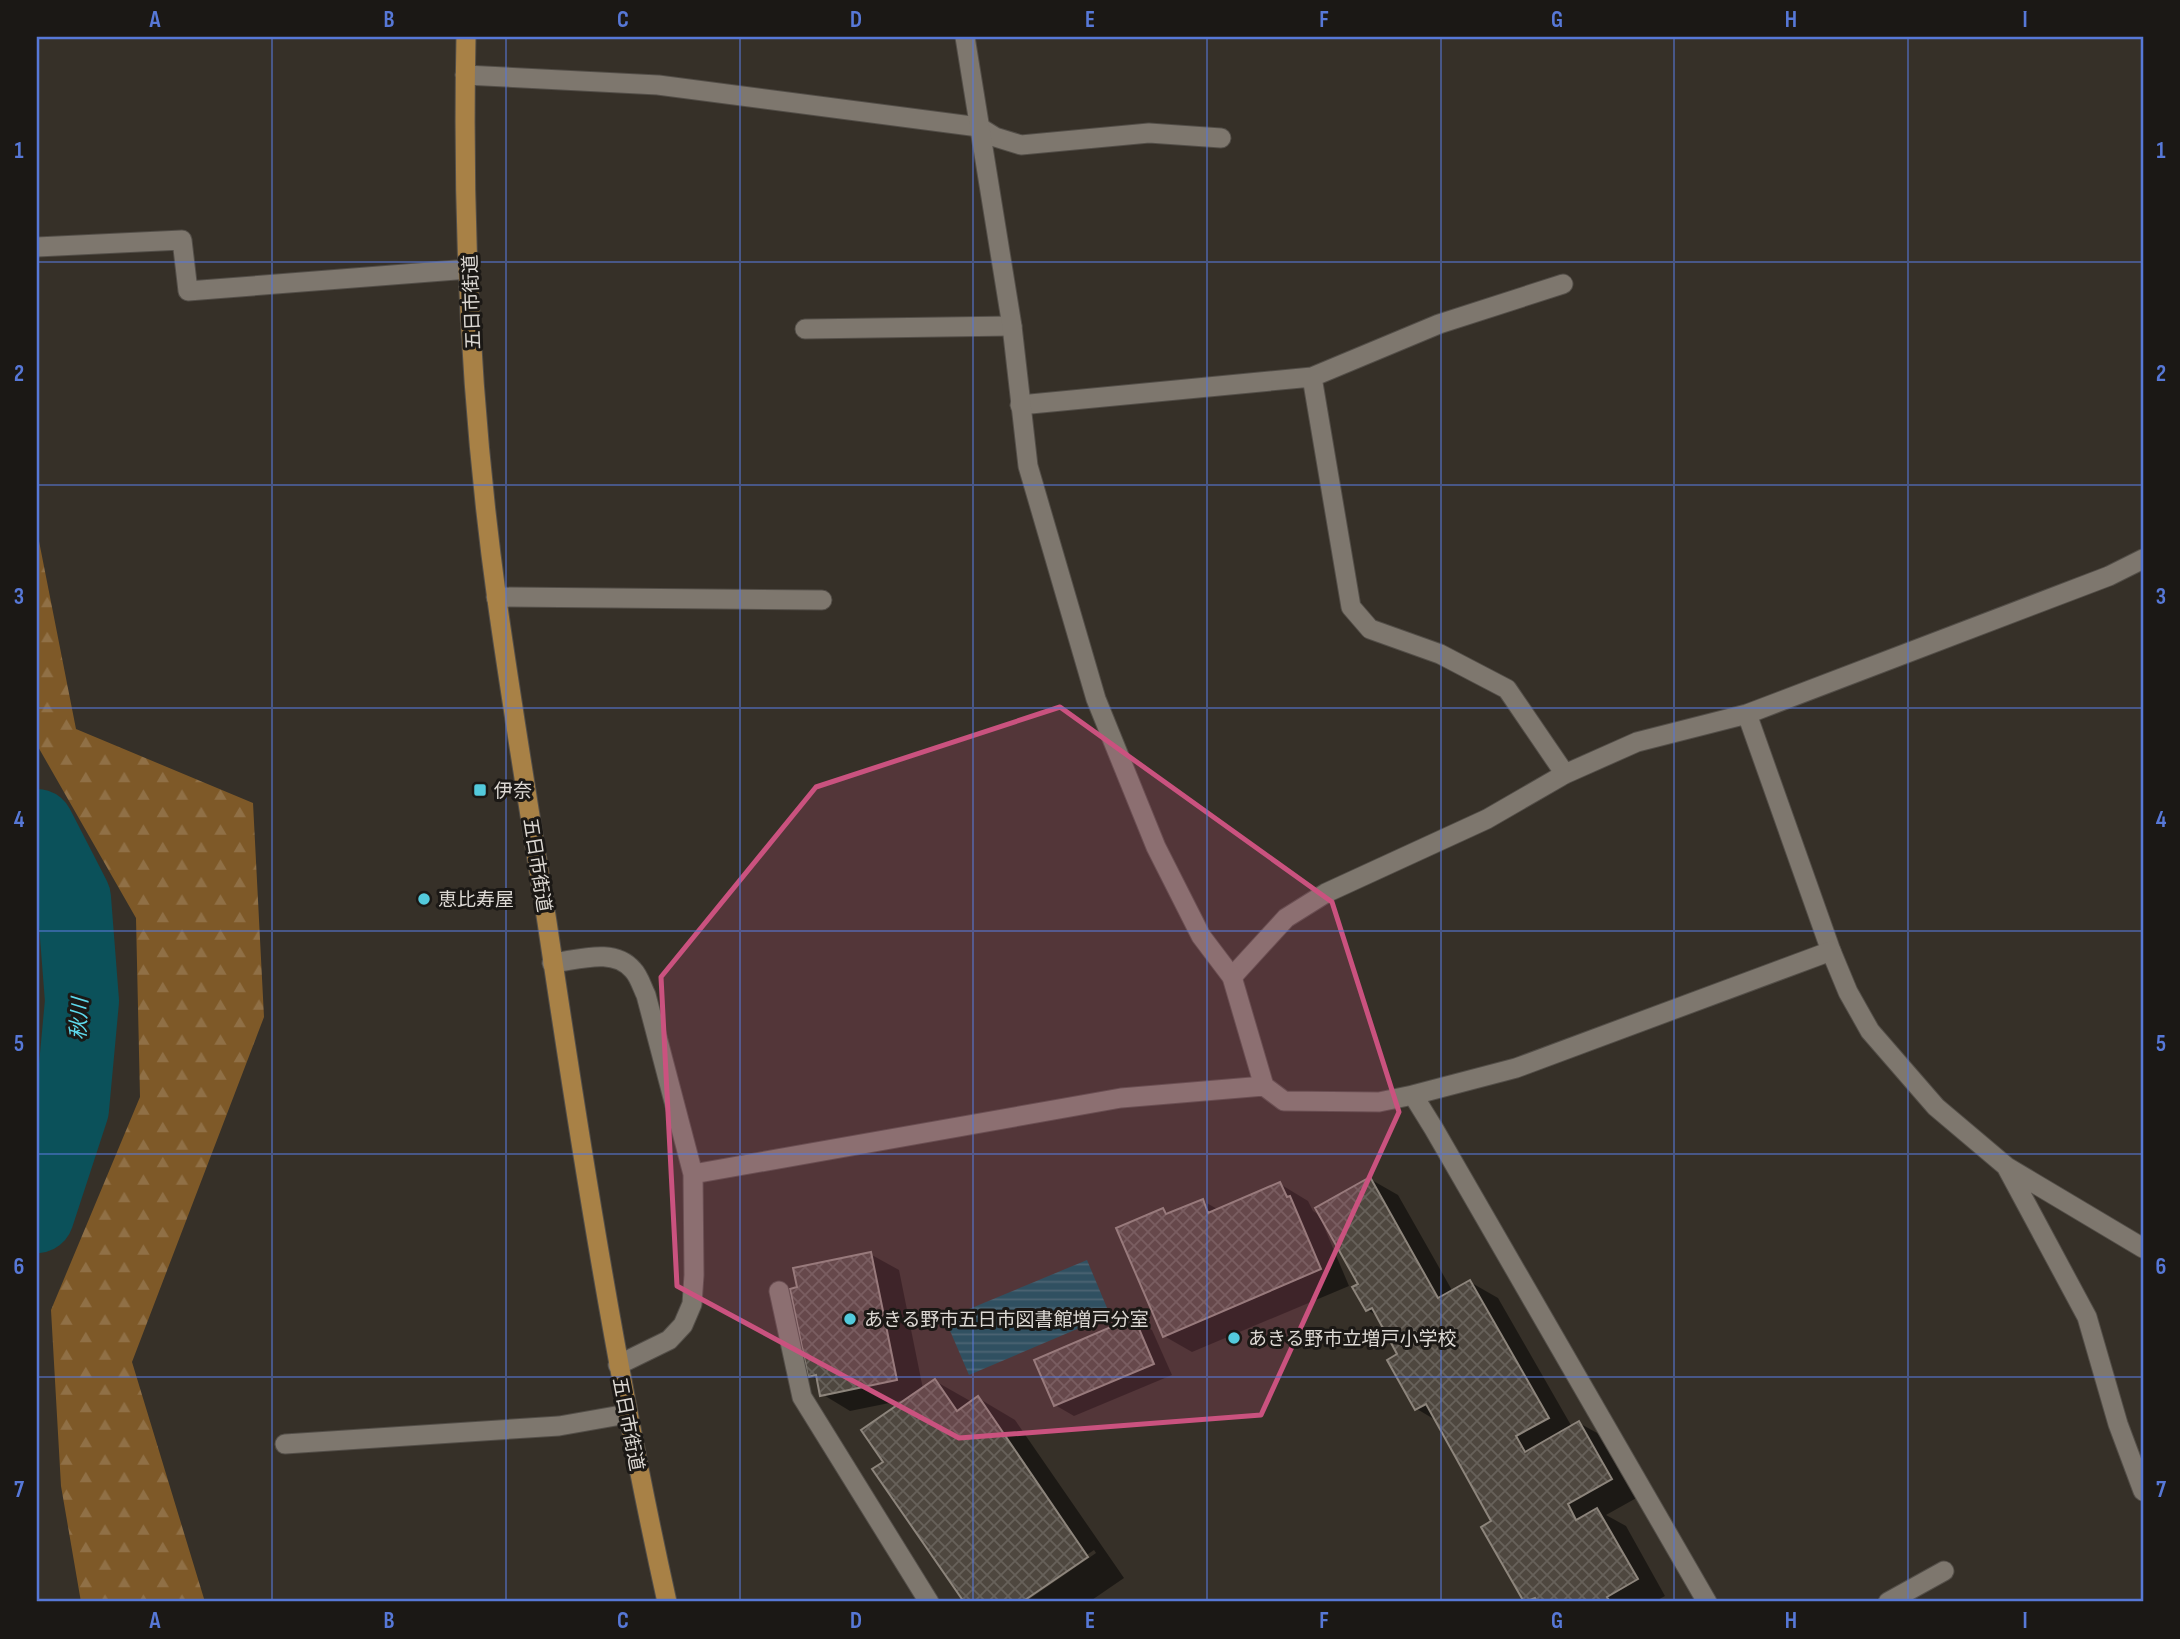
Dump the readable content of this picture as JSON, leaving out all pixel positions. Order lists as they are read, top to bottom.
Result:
{
  "streets": {
    "main road": ["五日市街道"]
  },
  "water": ["秋川"],
  "places": {
    "transit": ["伊奈"],
    "other": ["恵比寿屋", "あきる野市五日市図書館増戸分室", "あきる野市立増戸小学校"]
  },
  "grid": {
    "columns": [
      "A",
      "B",
      "C",
      "D",
      "E",
      "F",
      "G",
      "H",
      "I"
    ],
    "rows": [
      "1",
      "2",
      "3",
      "4",
      "5",
      "6",
      "7"
    ]
  }
}
